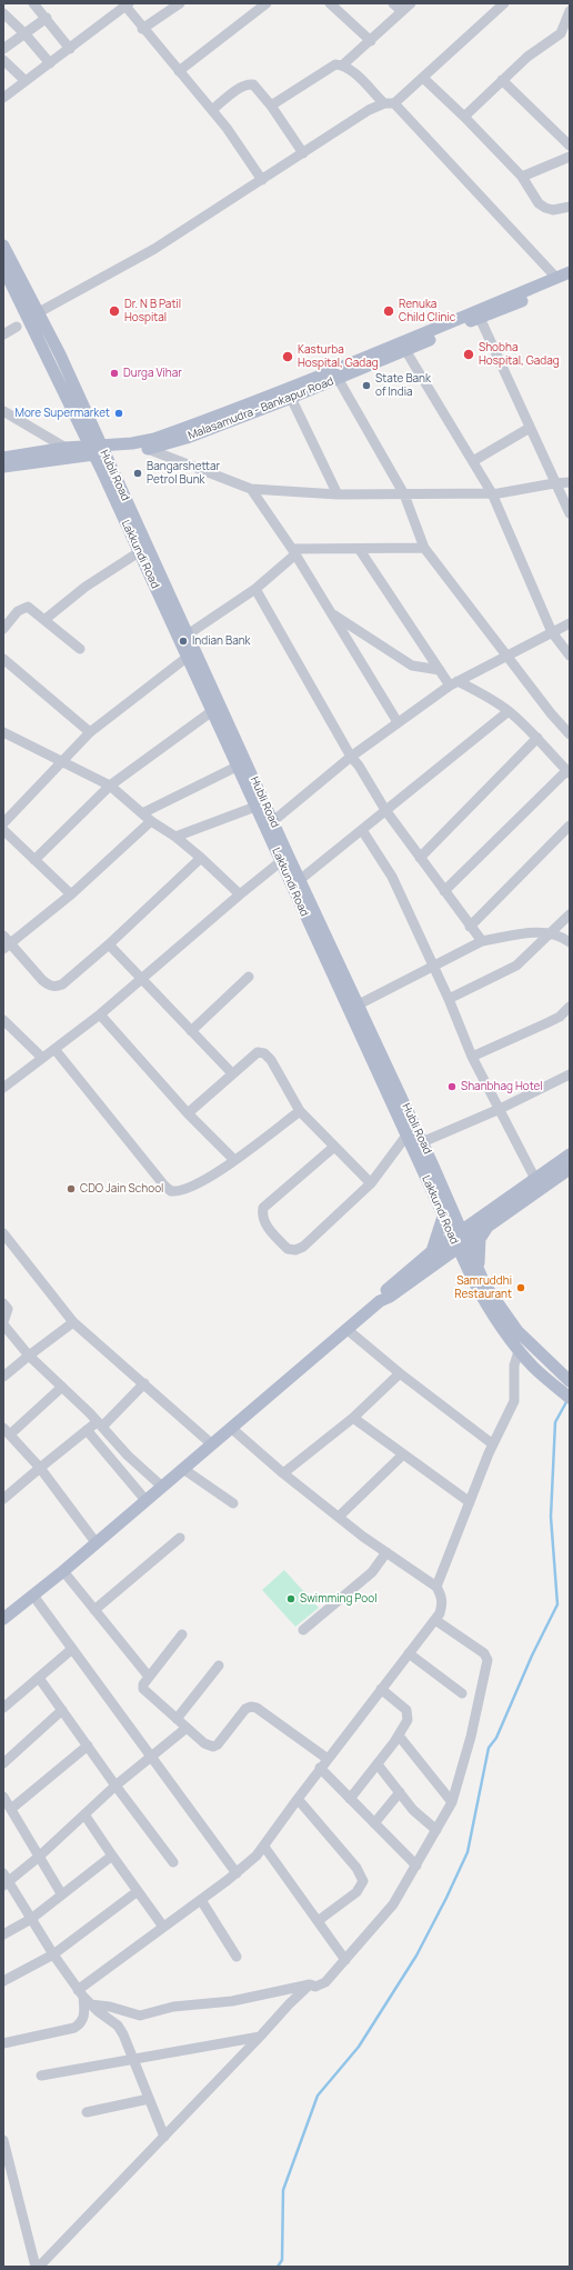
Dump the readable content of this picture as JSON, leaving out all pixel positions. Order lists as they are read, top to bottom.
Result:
{
  "streets": {
    "main road": ["Malasamudra - Bankapur Road", "Hubli Road", "Lakkundi Road"]
  },
  "crossings": [
    ["Malasamudra - Bankapur Road", "Hubli Road"],
    ["Malasamudra - Bankapur Road", "Lakkundi Road"],
    ["Hubli Road", "Lakkundi Road"]
  ],
  "places": [
    "Dr. N B Patil Hospital",
    "Renuka Child Clinic",
    "Shobha Hospital, Gadag",
    "Kasturba Hospital, Gadag",
    "Durga Vihar",
    "State Bank of India",
    "More Supermarket",
    "Bangarshettar Petrol Bunk",
    "Indian Bank",
    "Shanbhag Hotel",
    "CDO Jain School",
    "Samruddhi Restaurant",
    "Swimming Pool"
  ]
}
